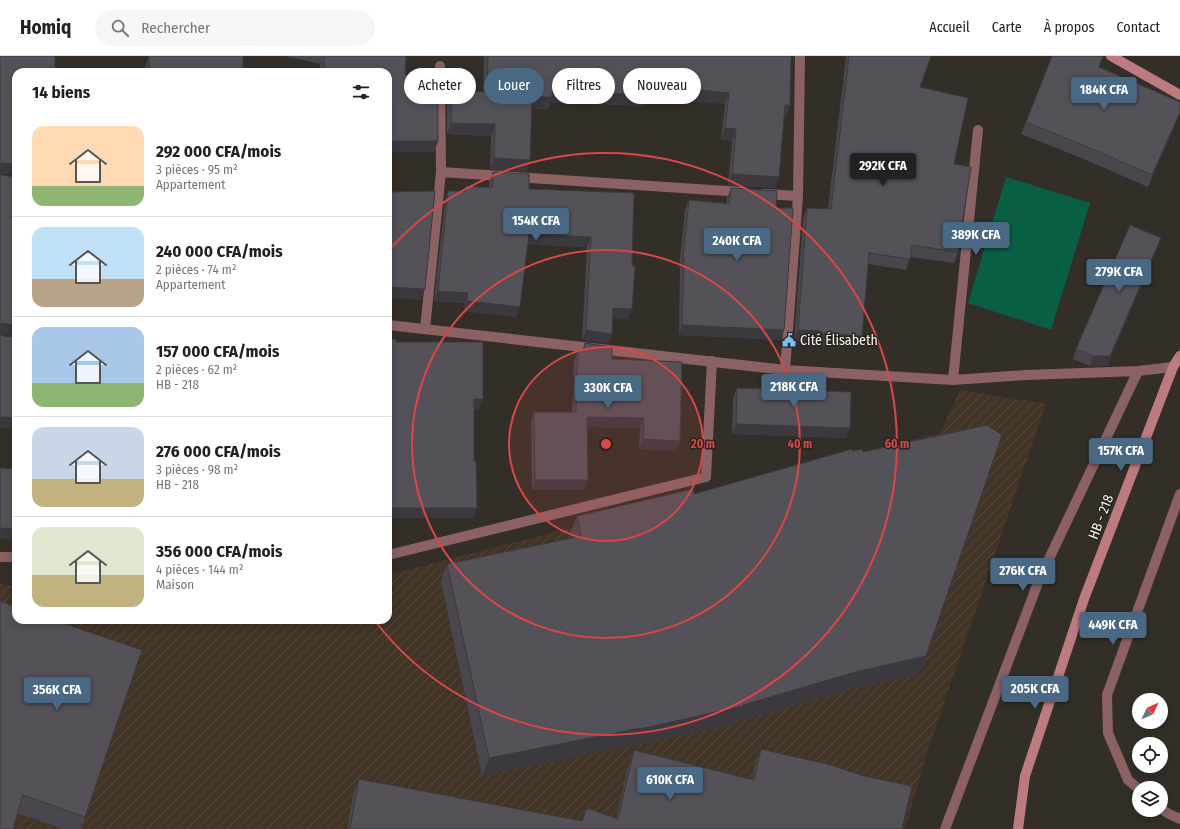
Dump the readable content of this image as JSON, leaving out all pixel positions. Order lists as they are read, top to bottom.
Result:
{
  "streets": {
    "main road": ["HB - 218"]
  },
  "places": {
    "public building": ["Cité Élisabeth"]
  },
  "north": "top right",
  "page": {
    "header": "Homiq",
    "search": "Rechercher",
    "nav": [
      "Accueil",
      "Carte",
      "À propos",
      "Contact"
    ],
    "chip": [
      "Acheter",
      "Louer",
      "Filtres",
      "Nouveau"
    ],
    "heading": "14 biens",
    "price": [
      "184K CFA",
      "292K CFA",
      "154K CFA",
      "389K CFA",
      "240K CFA",
      "279K CFA",
      "218K CFA",
      "330K CFA",
      "157K CFA",
      "276K CFA",
      "449K CFA",
      "205K CFA",
      "356K CFA",
      "610K CFA"
    ],
    "list": [
      {
        "name": "292 000 CFA/mois",
        "note": "3 pièces · 95 m² · Appartement"
      },
      {
        "name": "240 000 CFA/mois",
        "note": "2 pièces · 74 m² · Appartement"
      },
      {
        "name": "157 000 CFA/mois",
        "note": "2 pièces · 62 m² · HB - 218"
      },
      {
        "name": "276 000 CFA/mois",
        "note": "3 pièces · 98 m² · HB - 218"
      },
      {
        "name": "356 000 CFA/mois",
        "note": "4 pièces · 144 m² · Maison"
      }
    ]
  },
  "rings": ["20 m", "40 m", "60 m"]
}
